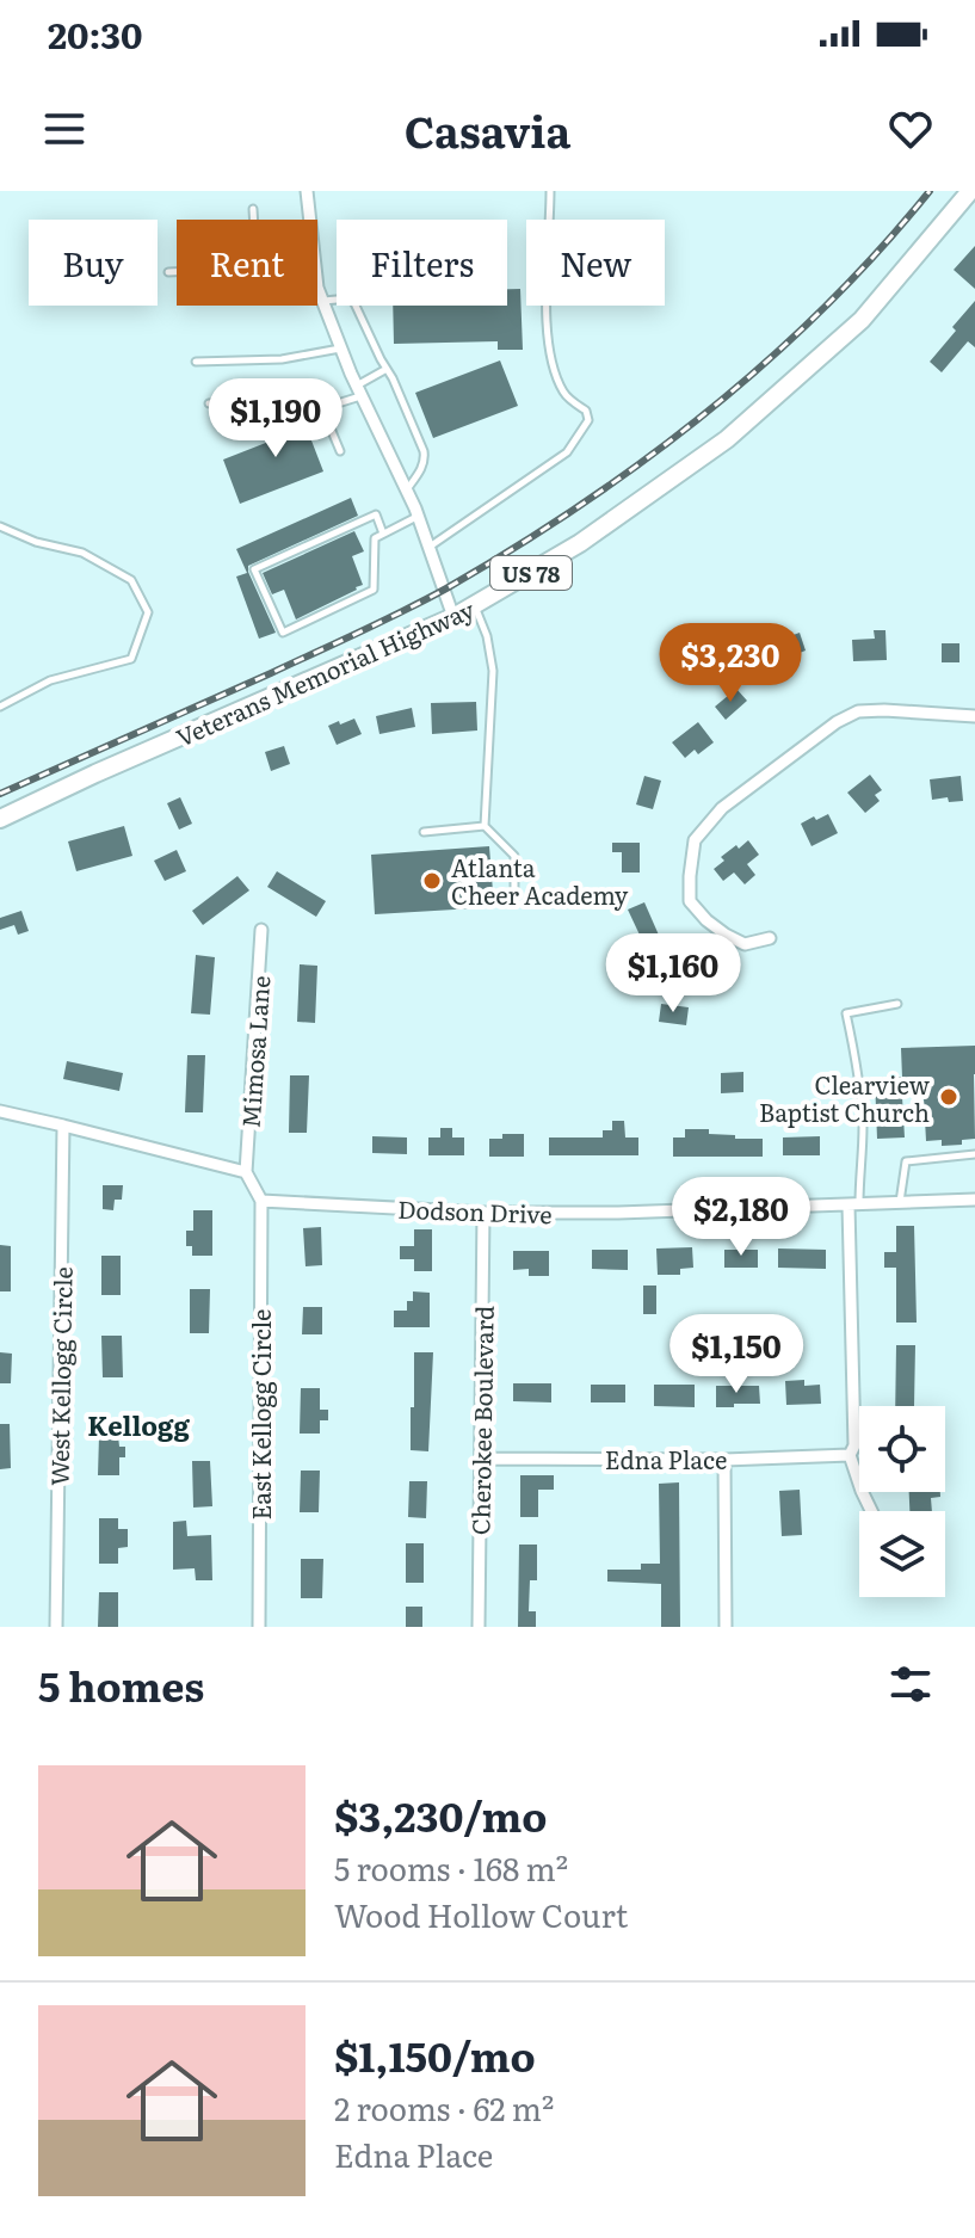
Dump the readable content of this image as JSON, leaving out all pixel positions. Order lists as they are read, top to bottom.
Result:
{
  "streets": {
    "main road": ["US 78", "Veterans Memorial Highway"],
    "street": [
      "Mimosa Lane",
      "Dodson Drive",
      "West Kellogg Circle",
      "East Kellogg Circle",
      "Cherokee Boulevard",
      "Edna Place"
    ]
  },
  "crossings": [
    ["Dodson Drive", "East Kellogg Circle"],
    ["Dodson Drive", "Cherokee Boulevard"],
    ["Cherokee Boulevard", "Edna Place"]
  ],
  "districts": ["Kellogg"],
  "places": ["Atlanta Cheer Academy", "Clearview Baptist Church"],
  "page": {
    "status": "20:30",
    "header": "Casavia",
    "chip": [
      "Buy",
      "Rent",
      "Filters",
      "New"
    ],
    "price": [
      "$1,190",
      "$3,230",
      "$1,160",
      "$2,180",
      "$1,150"
    ],
    "heading": "5 homes",
    "list": [
      {
        "name": "$3,230/mo",
        "note": "5 rooms · 168 m² · Wood Hollow Court"
      },
      {
        "name": "$1,150/mo",
        "note": "2 rooms · 62 m² · Edna Place"
      }
    ]
  }
}
